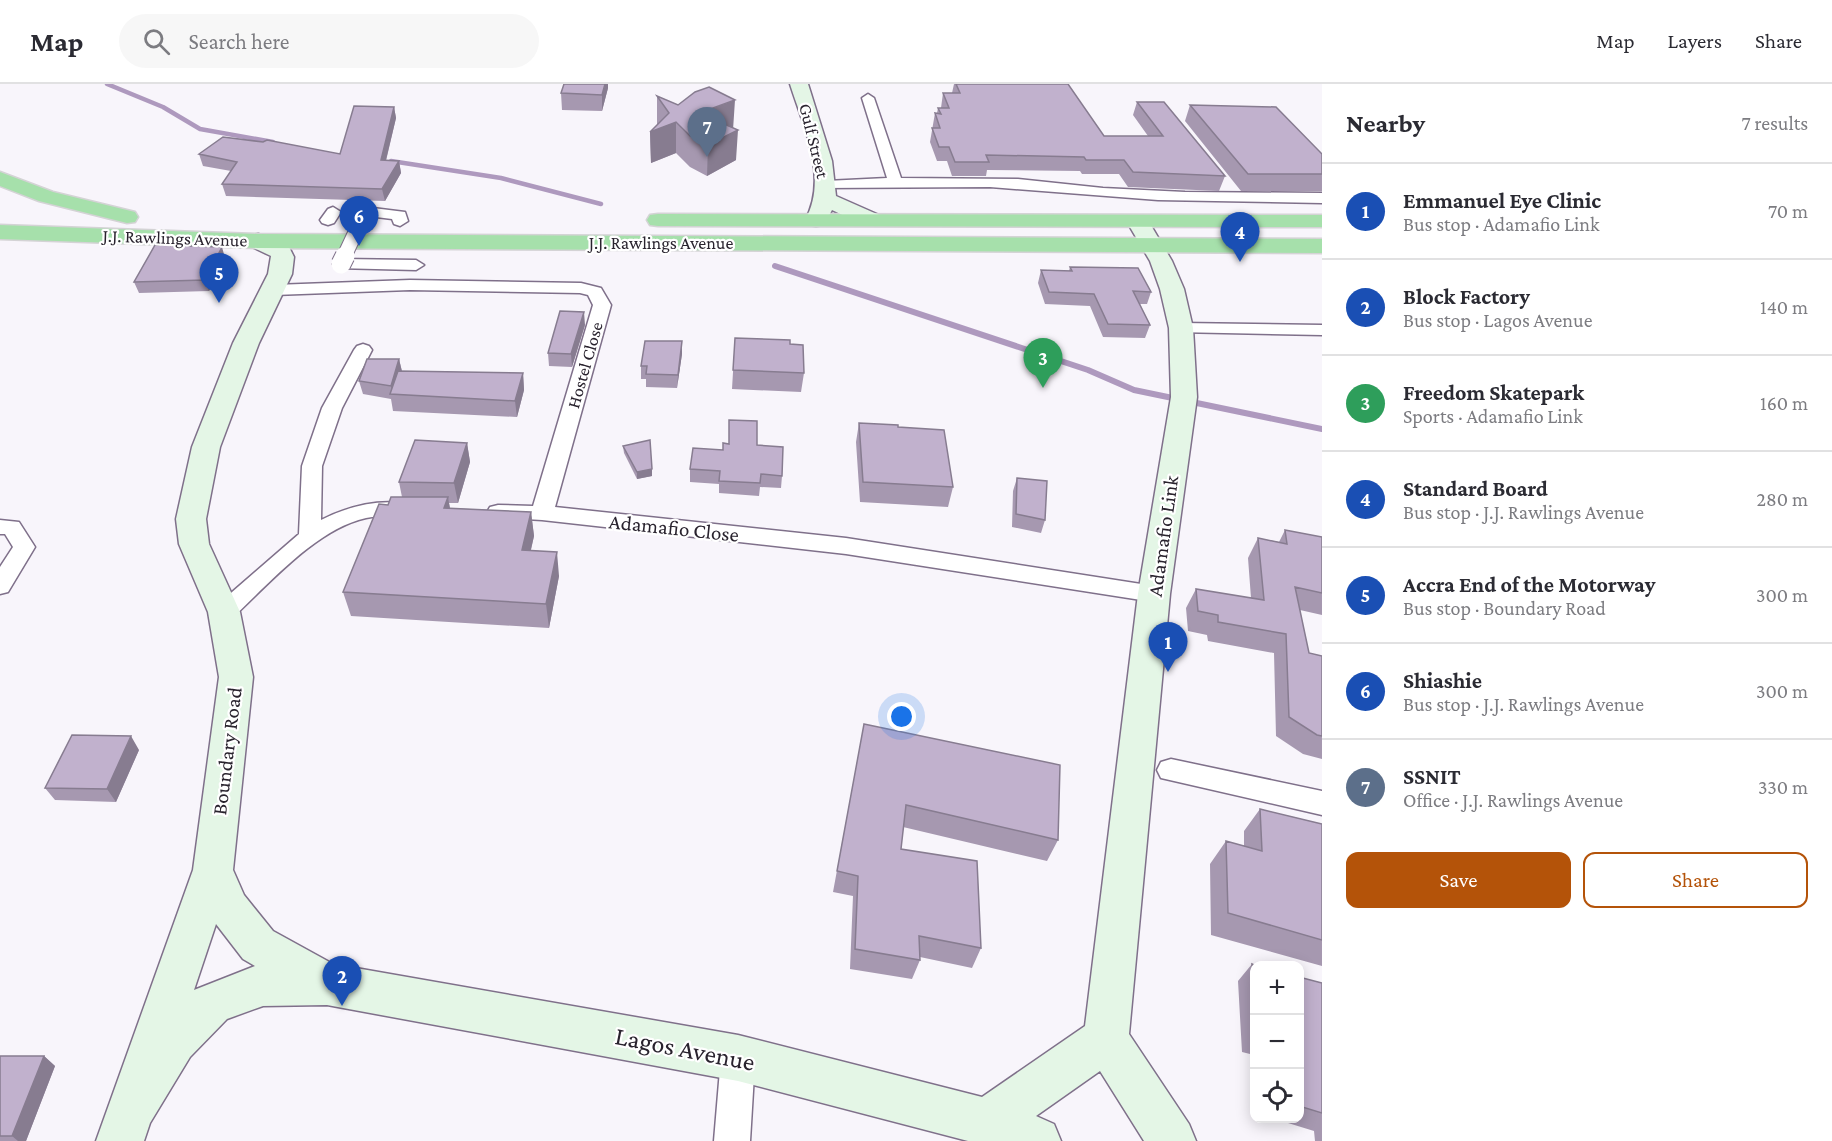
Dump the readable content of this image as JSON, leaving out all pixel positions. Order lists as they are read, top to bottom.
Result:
{
  "streets": {
    "highway": ["J.J. Rawlings Avenue"],
    "street": [
      "Gulf Street",
      "Hostel Close",
      "Adamafio Close",
      "Adamafio Link",
      "Boundary Road",
      "Lagos Avenue"
    ]
  },
  "crossings": [
    ["Gulf Street", "J.J. Rawlings Avenue"],
    ["J.J. Rawlings Avenue", "Adamafio Link"],
    ["J.J. Rawlings Avenue", "Boundary Road"],
    ["Hostel Close", "Adamafio Close"],
    ["Adamafio Close", "Adamafio Link"],
    ["Boundary Road", "Lagos Avenue"]
  ],
  "page": {
    "header": "Map",
    "search": "Search here",
    "nav": ["Map", "Layers", "Share"],
    "heading": ["Nearby", "7 results"],
    "pins": [
      "7",
      "6",
      "4",
      "5",
      "3",
      "1",
      "2"
    ],
    "list": [
      {
        "mark": "1",
        "name": "Emmanuel Eye Clinic",
        "note": "Bus stop · Adamafio Link",
        "value": "70 m"
      },
      {
        "mark": "2",
        "name": "Block Factory",
        "note": "Bus stop · Lagos Avenue",
        "value": "140 m"
      },
      {
        "mark": "3",
        "name": "Freedom Skatepark",
        "note": "Sports · Adamafio Link",
        "value": "160 m"
      },
      {
        "mark": "4",
        "name": "Standard Board",
        "note": "Bus stop · J.J. Rawlings Avenue",
        "value": "280 m"
      },
      {
        "mark": "5",
        "name": "Accra End of the Motorway",
        "note": "Bus stop · Boundary Road",
        "value": "300 m"
      },
      {
        "mark": "6",
        "name": "Shiashie",
        "note": "Bus stop · J.J. Rawlings Avenue",
        "value": "300 m"
      },
      {
        "mark": "7",
        "name": "SSNIT",
        "note": "Office · J.J. Rawlings Avenue",
        "value": "330 m"
      }
    ],
    "buttons": ["Save", "Share"],
    "map_buttons": ["+", "−"]
  }
}
